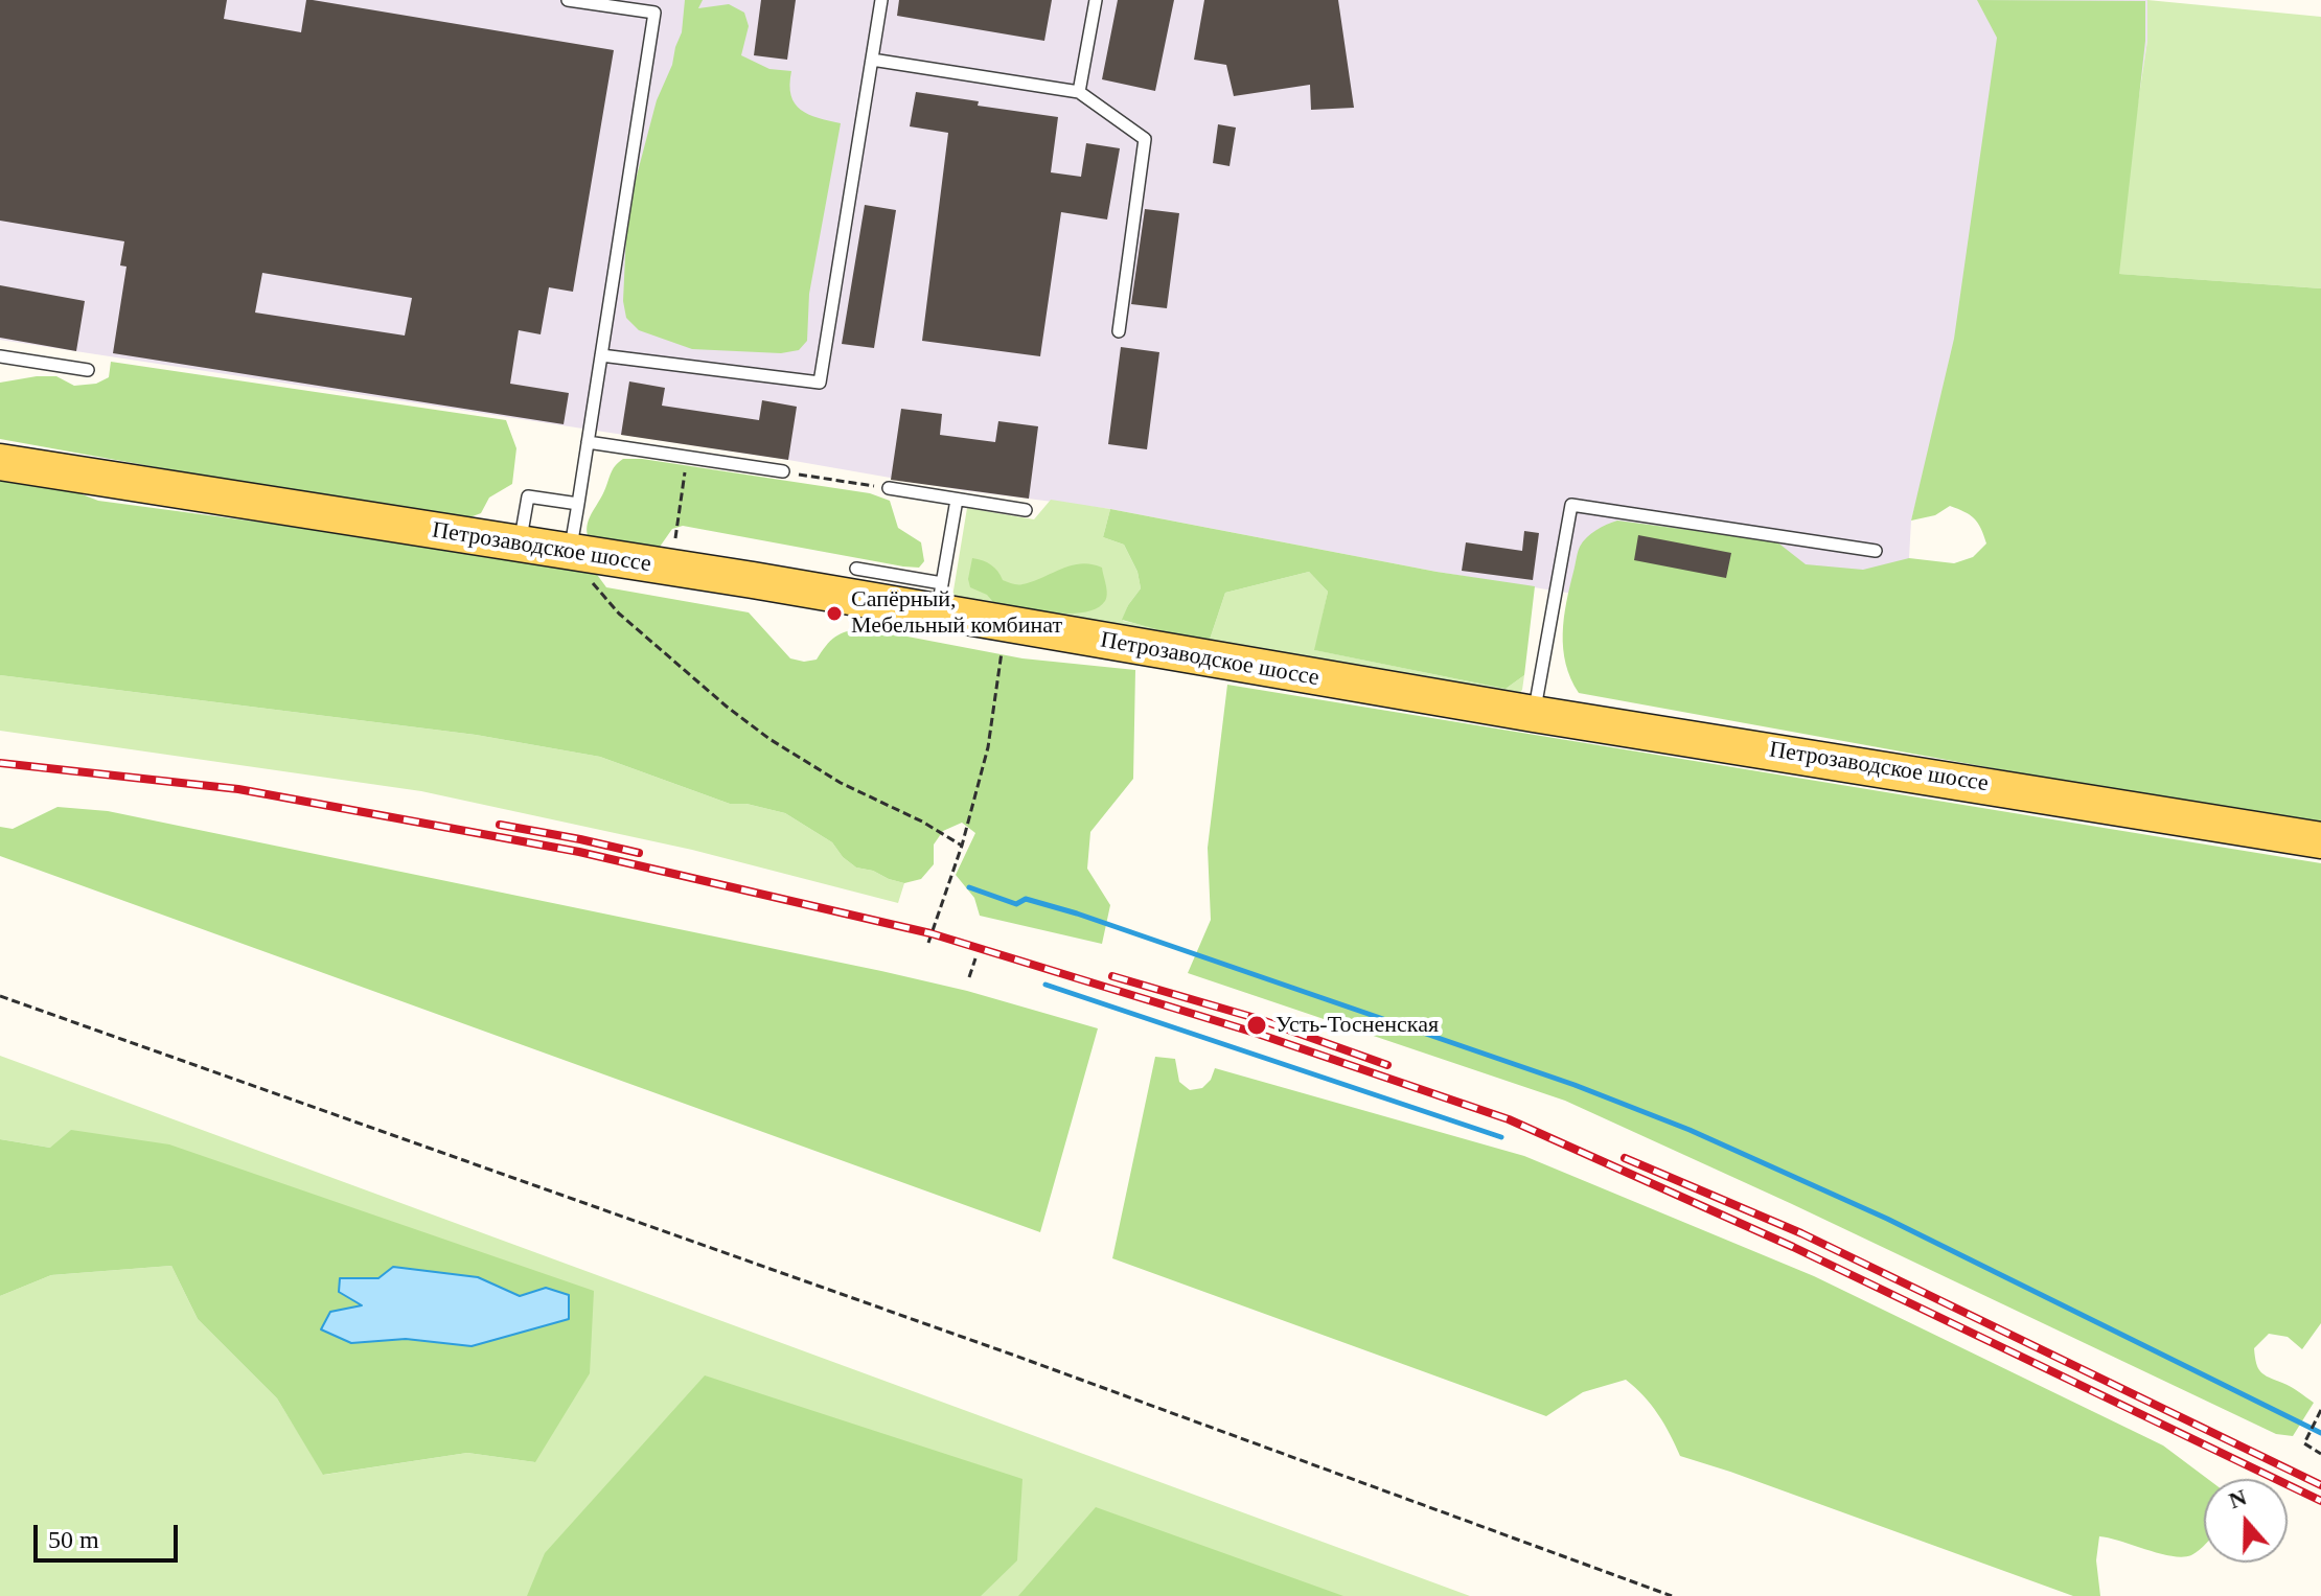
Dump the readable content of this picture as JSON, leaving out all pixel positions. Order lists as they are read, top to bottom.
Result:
{
  "streets": {
    "main road": ["Петрозаводское шоссе"]
  },
  "places": ["Сапёрный, Мебельный комбинат", "Усть-Тосненская"],
  "scale_bar": "50 m",
  "north": "top"
}
